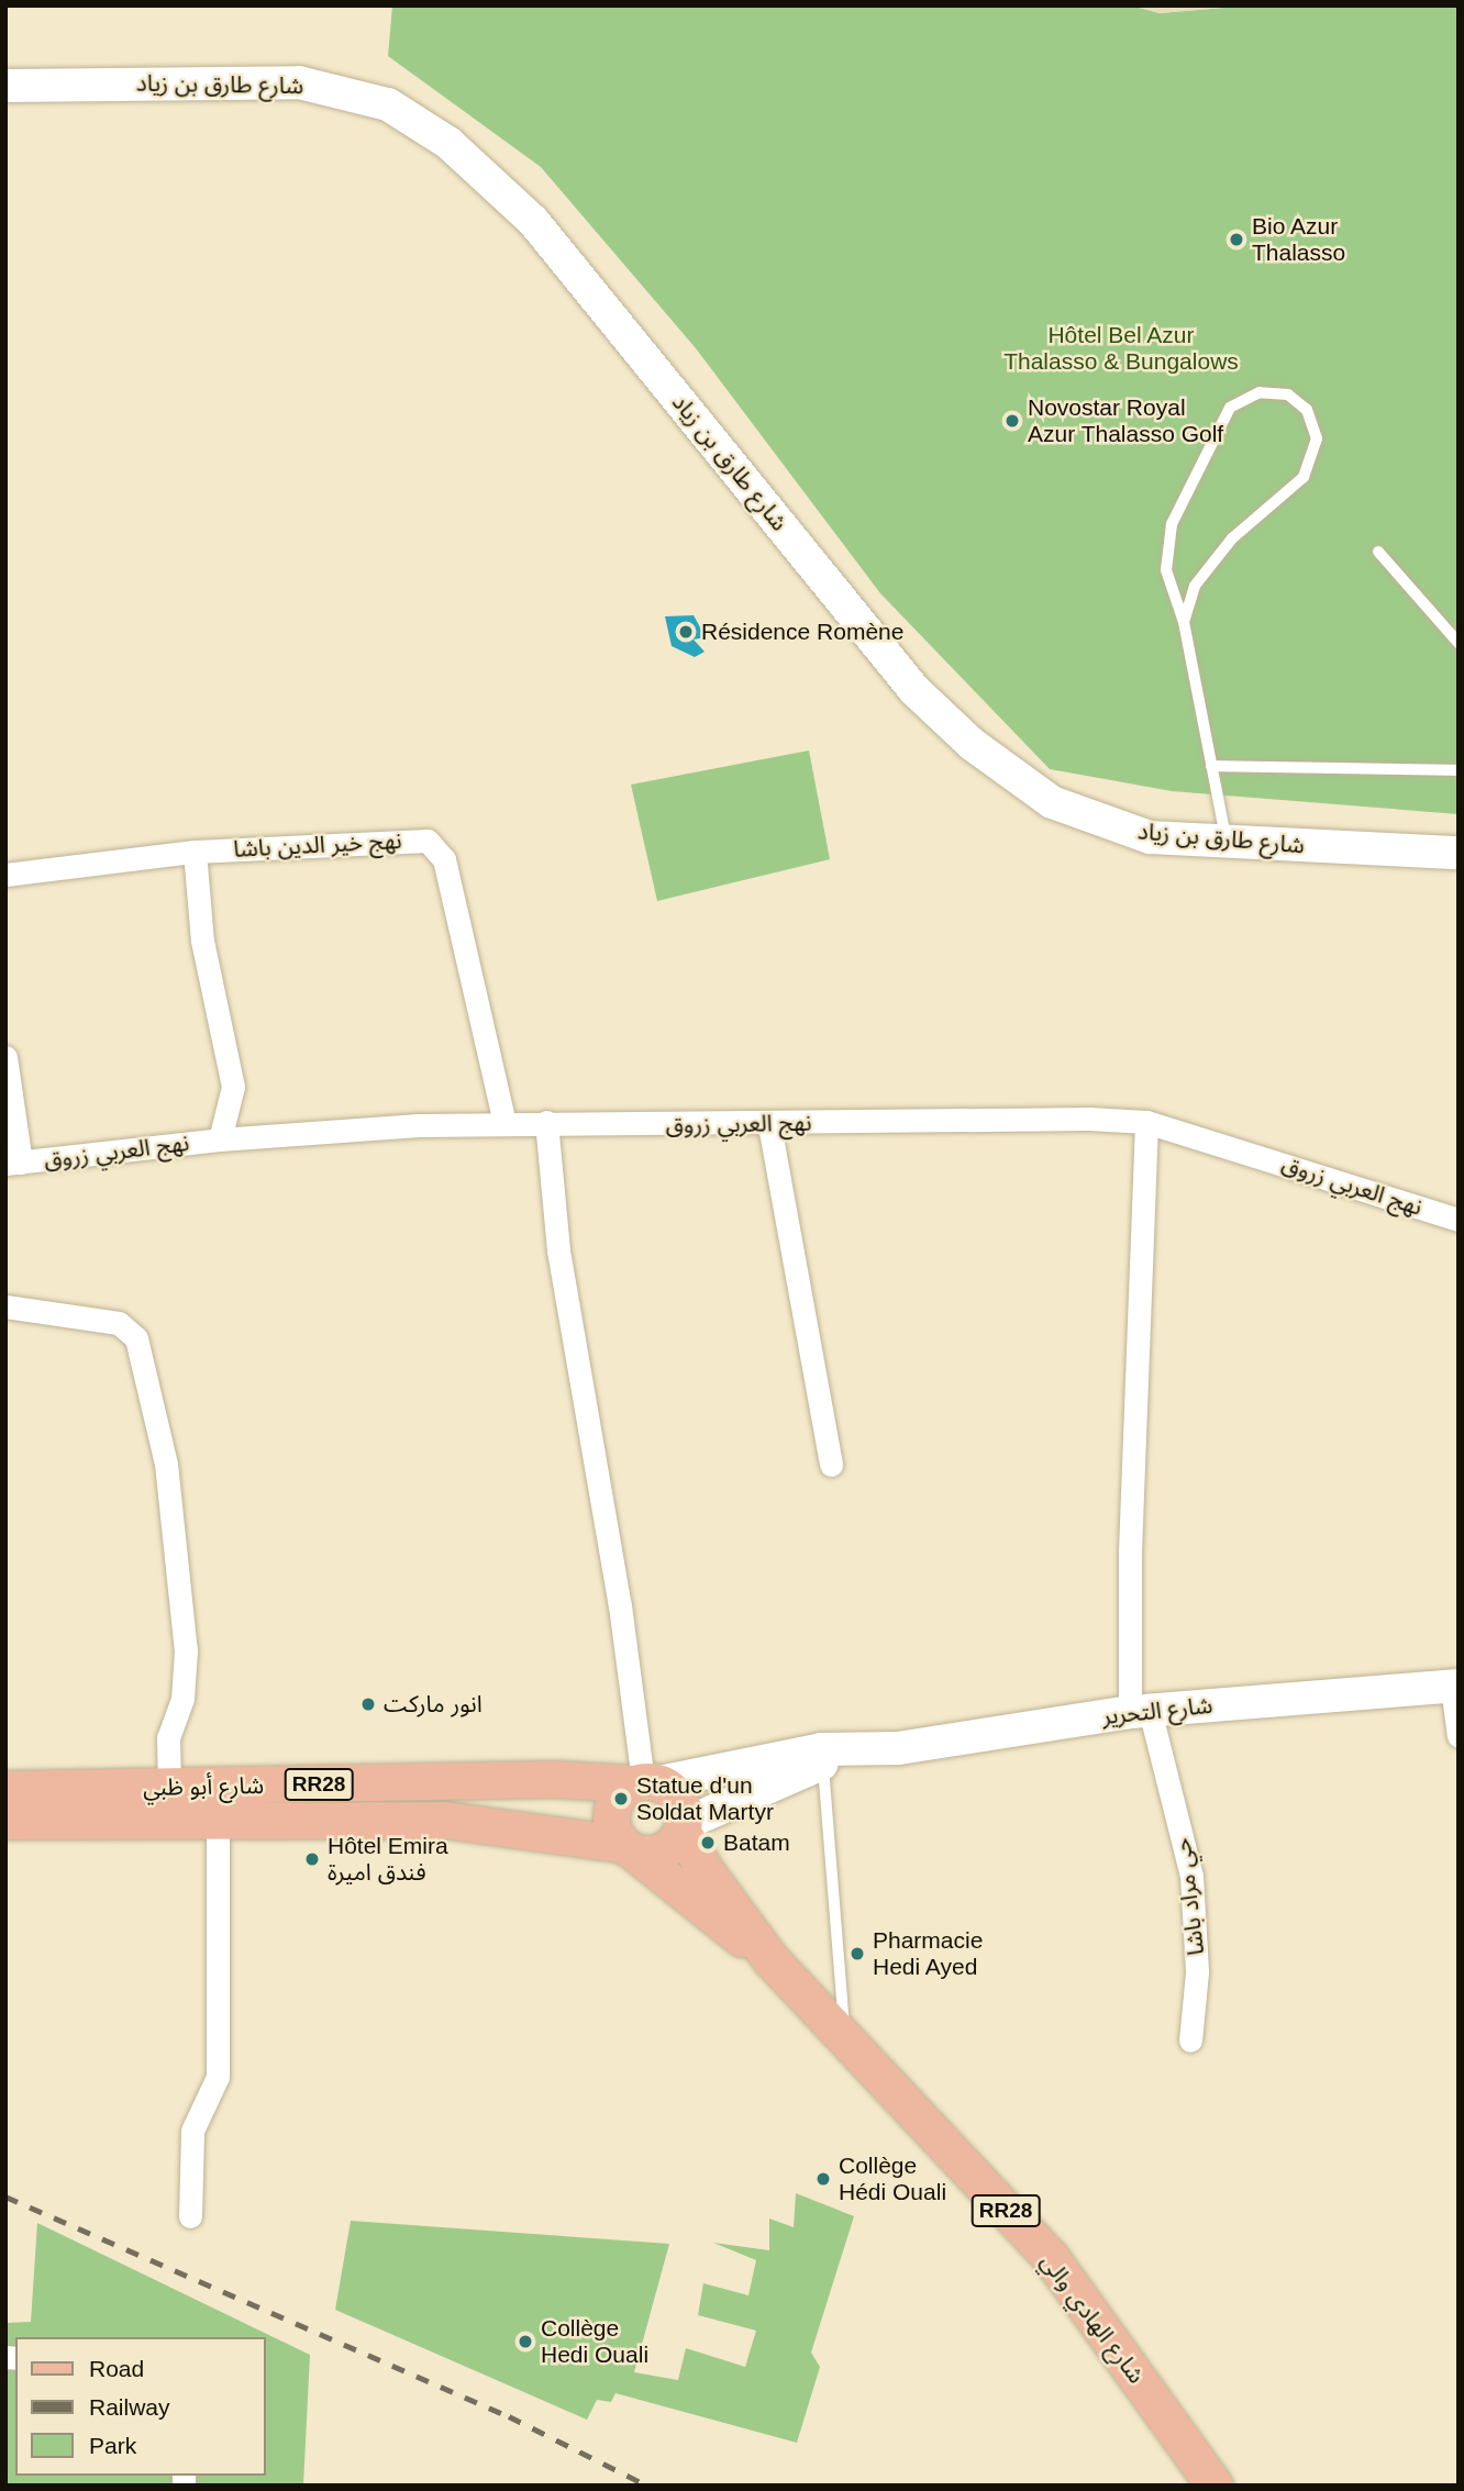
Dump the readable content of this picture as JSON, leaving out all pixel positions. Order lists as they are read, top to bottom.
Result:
{
  "streets": {
    "main road": ["RR28", "شارع أبو ظبي", "شارع الهادي والي"],
    "street": [
      "شارع طارق بن زياد",
      "نهج خير الدين باشا",
      "نهج العربي زروق",
      "شارع التحرير",
      "حي مراد باشا"
    ]
  },
  "crossings": [
    ["نهج خير الدين باشا", "نهج العربي زروق"],
    ["نهج العربي زروق", "حي مراد باشا"],
    ["شارع التحرير", "RR28"],
    ["شارع التحرير", "شارع أبو ظبي"],
    ["شارع التحرير", "حي مراد باشا"],
    ["شارع التحرير", "شارع الهادي والي"],
    ["RR28", "شارع أبو ظبي"],
    ["RR28", "شارع الهادي والي"],
    ["شارع أبو ظبي", "شارع الهادي والي"]
  ],
  "parks": ["Hôtel Bel Azur Thalasso & Bungalows"],
  "places": [
    "Bio Azur Thalasso",
    "Novostar Royal Azur Thalasso Golf",
    "Résidence Romène",
    "انور ماركت",
    "Statue d'un Soldat Martyr",
    "Batam",
    "Hôtel Emira فندق اميرة",
    "Pharmacie Hedi Ayed",
    "Collège Hédi Ouali",
    "Collège Hedi Ouali"
  ],
  "legend": ["Road", "Railway", "Park"]
}
